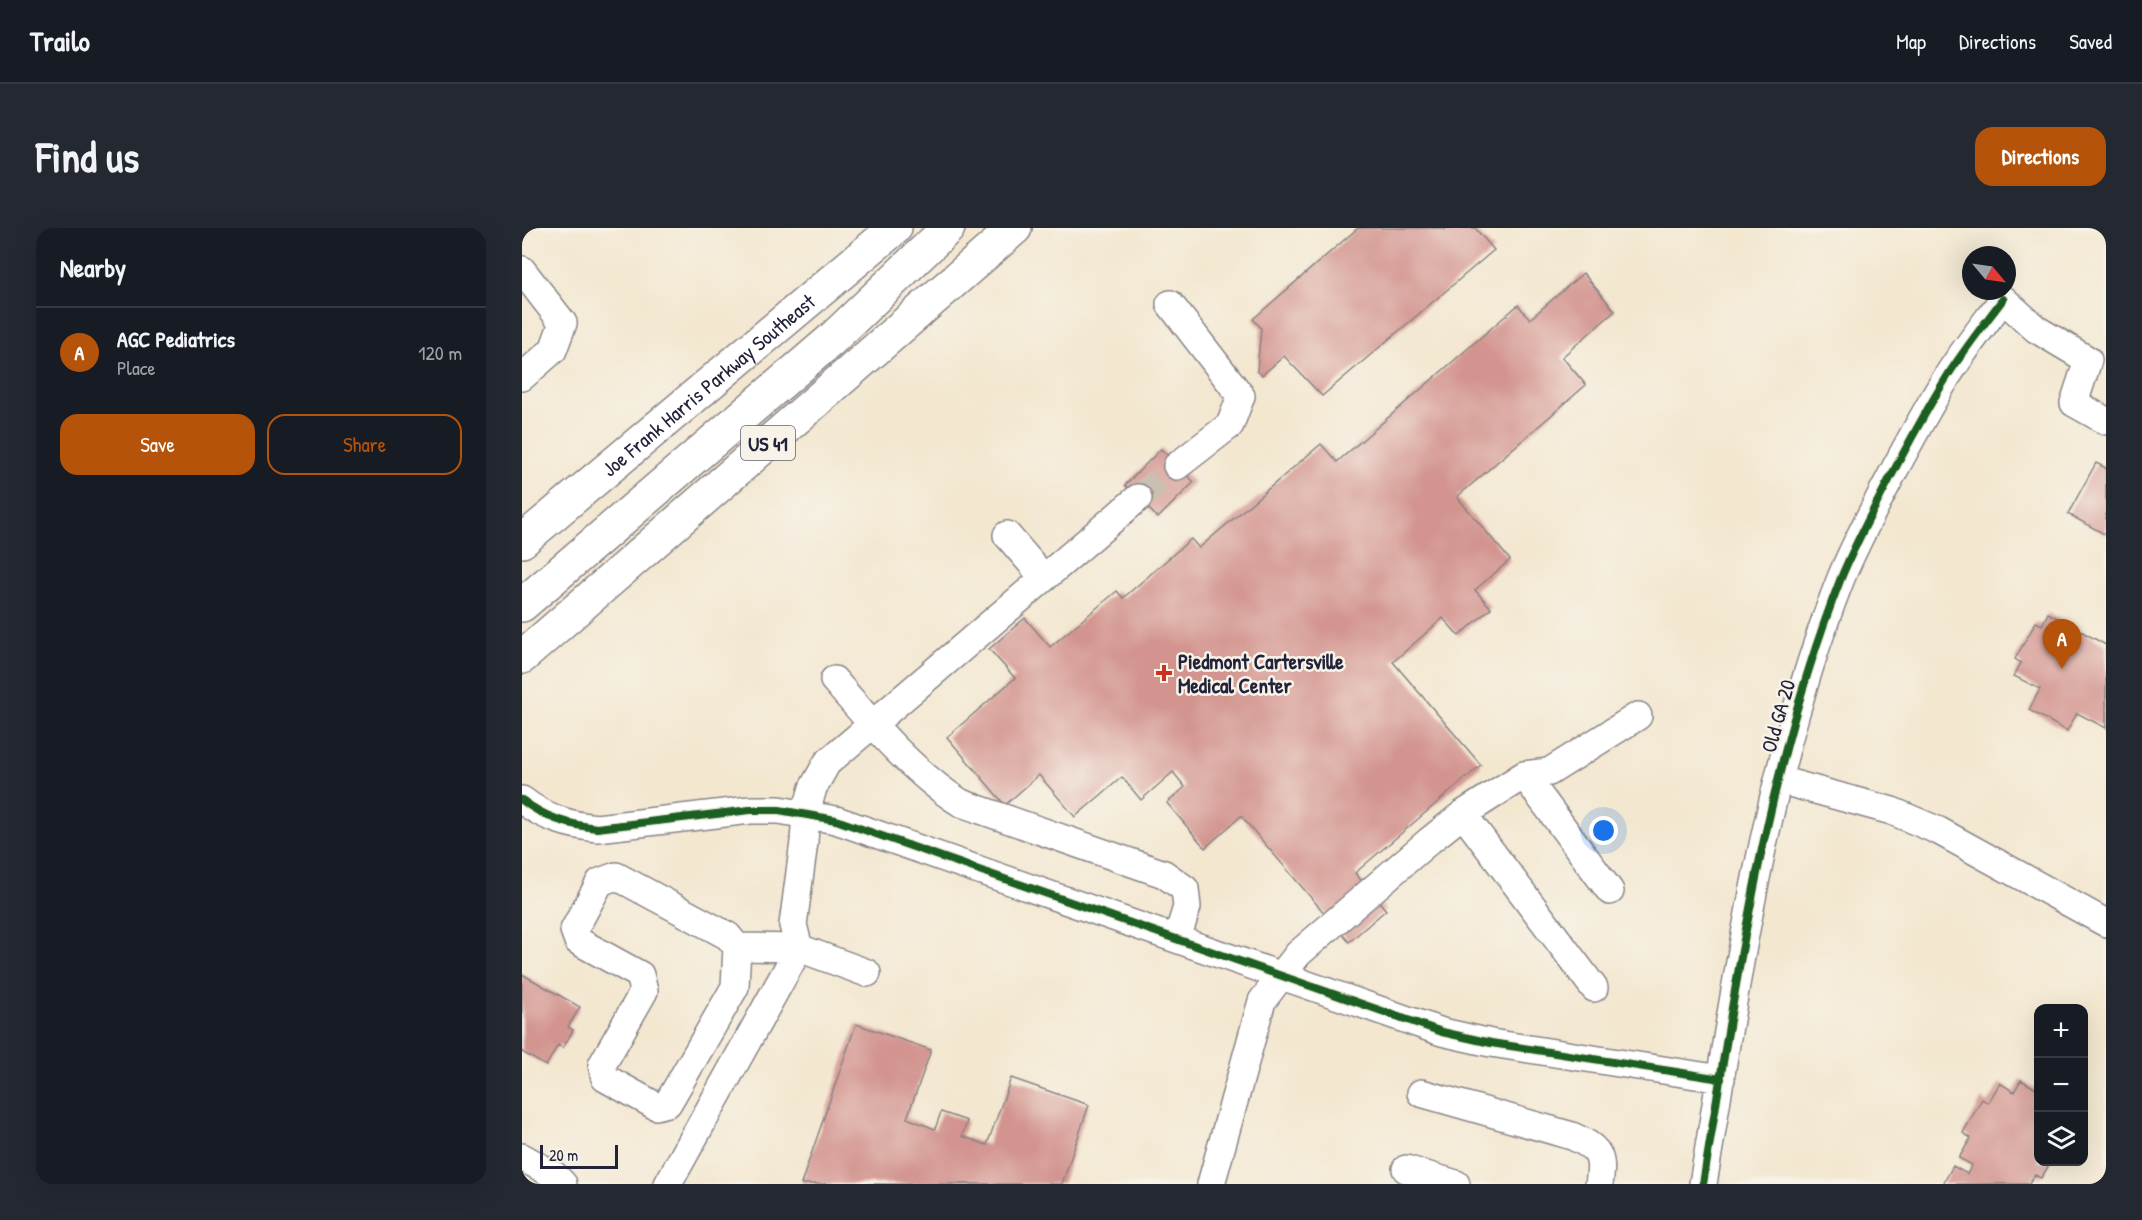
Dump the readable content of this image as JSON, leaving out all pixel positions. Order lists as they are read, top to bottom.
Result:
{
  "streets": {
    "main road": ["Joe Frank Harris Parkway Southeast", "US 41"],
    "street": ["Old GA 20"]
  },
  "places": {
    "health": ["Piedmont Cartersville Medical Center"]
  },
  "scale_bar": "20 m",
  "north": "bottom right",
  "page": {
    "header": "Trailo",
    "nav": ["Map", "Directions", "Saved"],
    "buttons": [
      "Directions",
      ["Save", "Share"]
    ],
    "title": "Find us",
    "heading": "Nearby",
    "list": [
      {
        "mark": "A",
        "name": "AGC Pediatrics",
        "note": "Place",
        "value": "120 m"
      }
    ],
    "pins": "A",
    "map_buttons": ["+", "−"],
    "scale": "20 m"
  }
}
